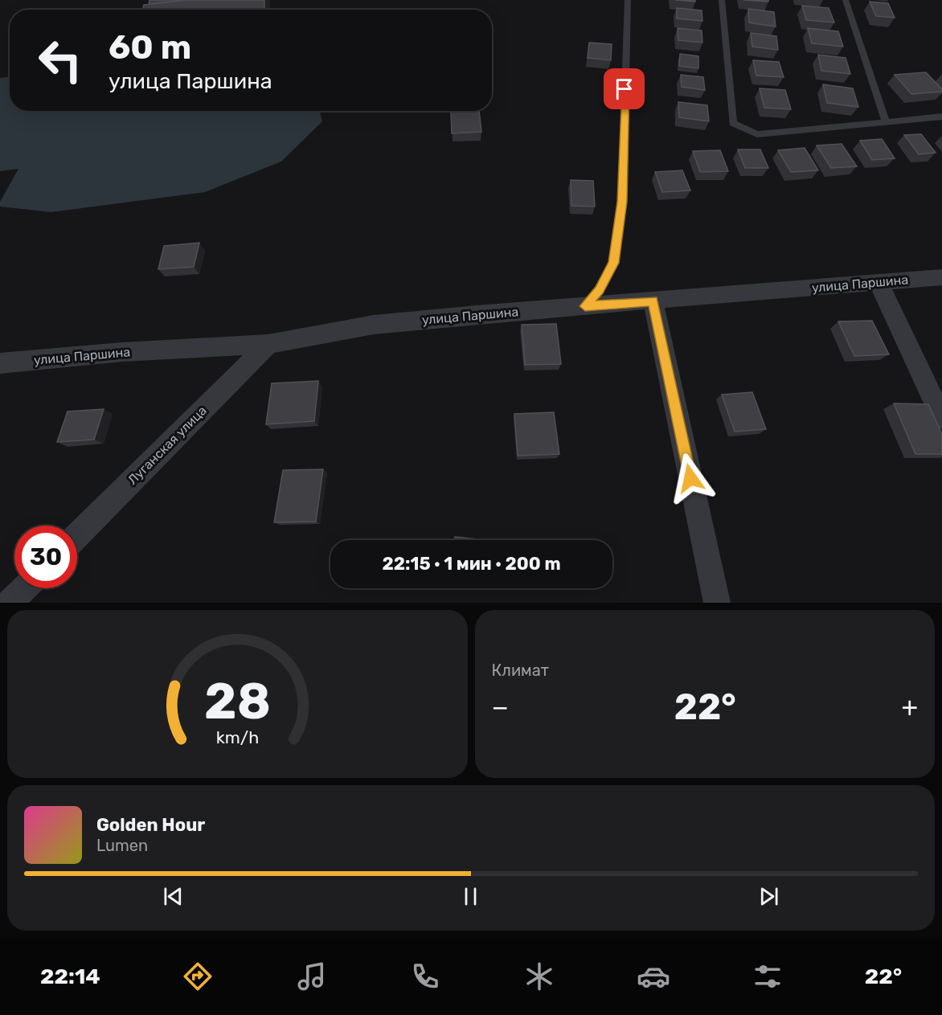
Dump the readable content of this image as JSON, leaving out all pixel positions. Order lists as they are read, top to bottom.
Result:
{
  "streets": {
    "street": ["улица Паршина", "Луганская улица"]
  },
  "crossings": [
    ["улица Паршина", "Луганская улица"]
  ],
  "page": {
    "turn": ["60 m", "улица Паршина"],
    "limit": "30",
    "trip": "22:15 · 1 мин · 200 m",
    "tile": "Климат",
    "heat": ["−", "22°", "+"],
    "song": ["Golden Hour", "Lumen"],
    "tabs": ["22:14", "22°"],
    "gauge": ["28", "km/h"]
  }
}
